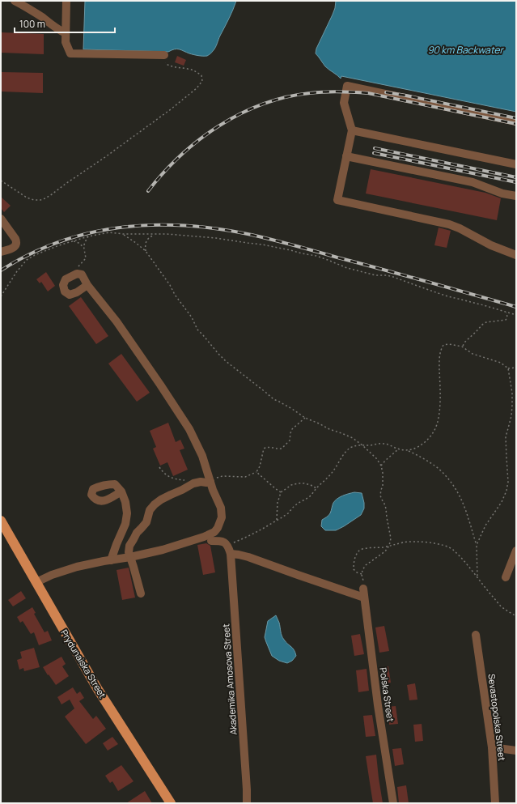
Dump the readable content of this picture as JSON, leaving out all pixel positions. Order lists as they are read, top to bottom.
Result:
{
  "streets": {
    "main road": ["Prydunaiska Street"],
    "street": ["Akademika Amosova Street", "Polska Street", "Sevastopolska Street"]
  },
  "water": ["90 km Backwater"],
  "scale_bar": "100 m"
}
